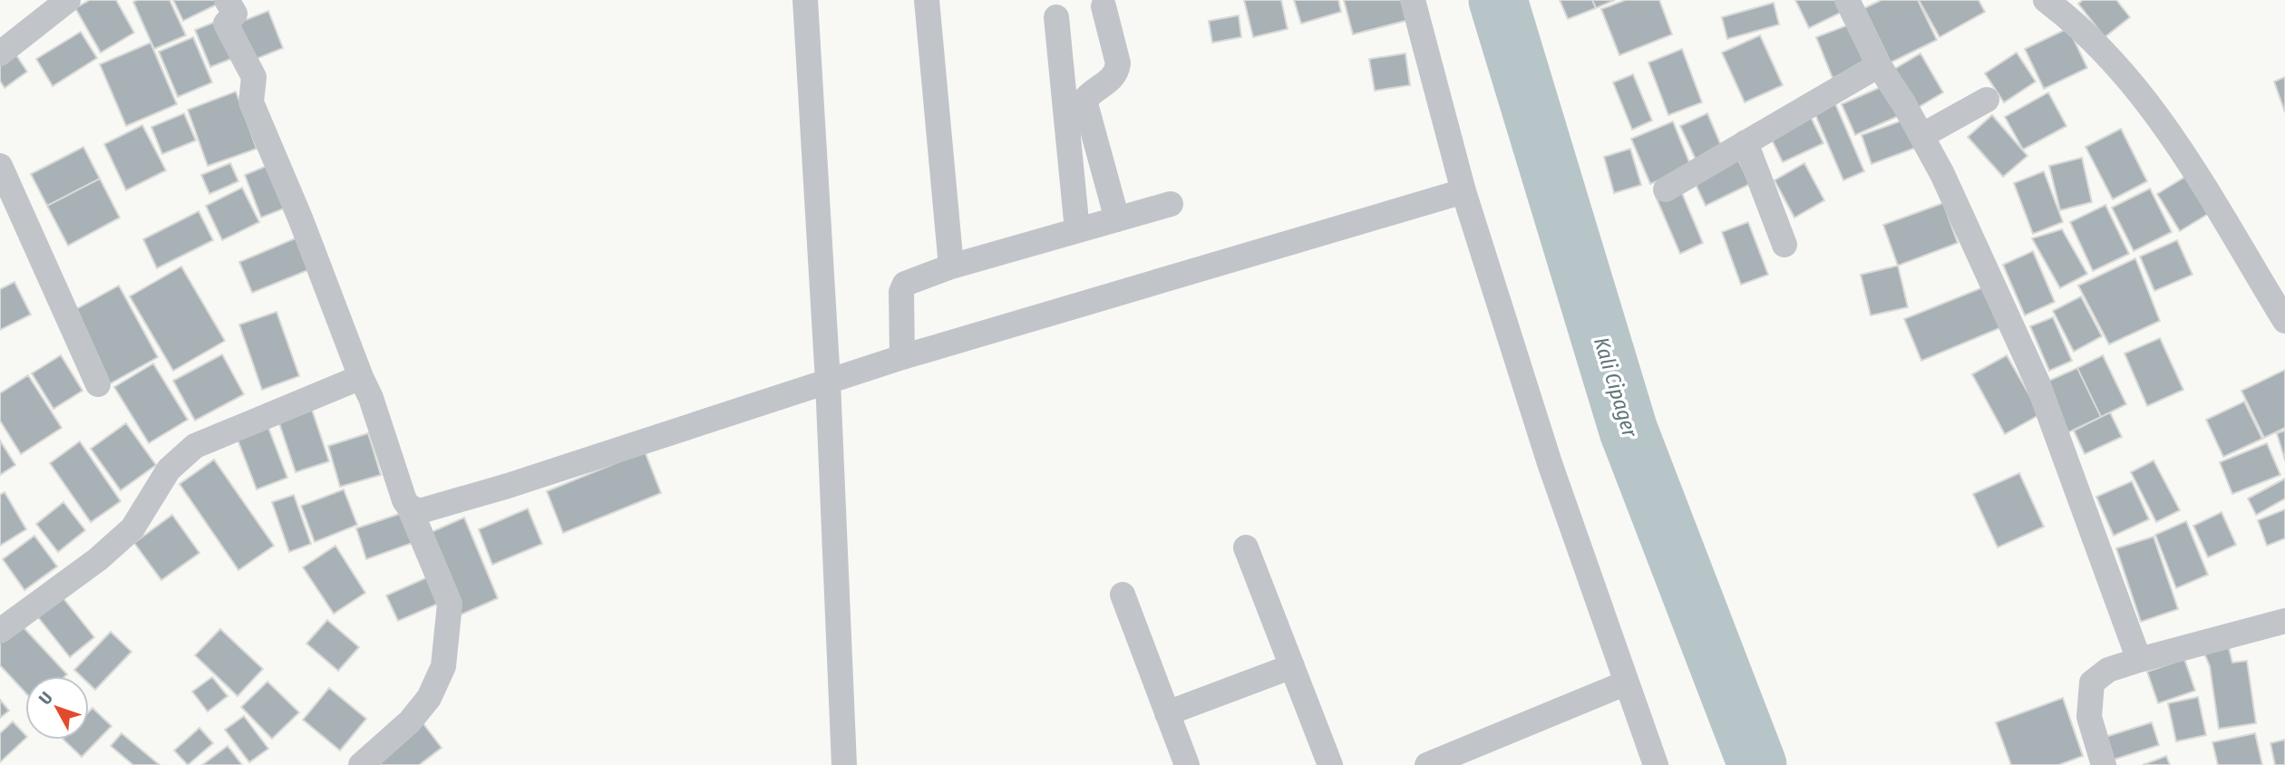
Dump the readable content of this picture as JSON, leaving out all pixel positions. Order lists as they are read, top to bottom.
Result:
{
  "water": ["Kali Cipager"],
  "north": "top left"
}
